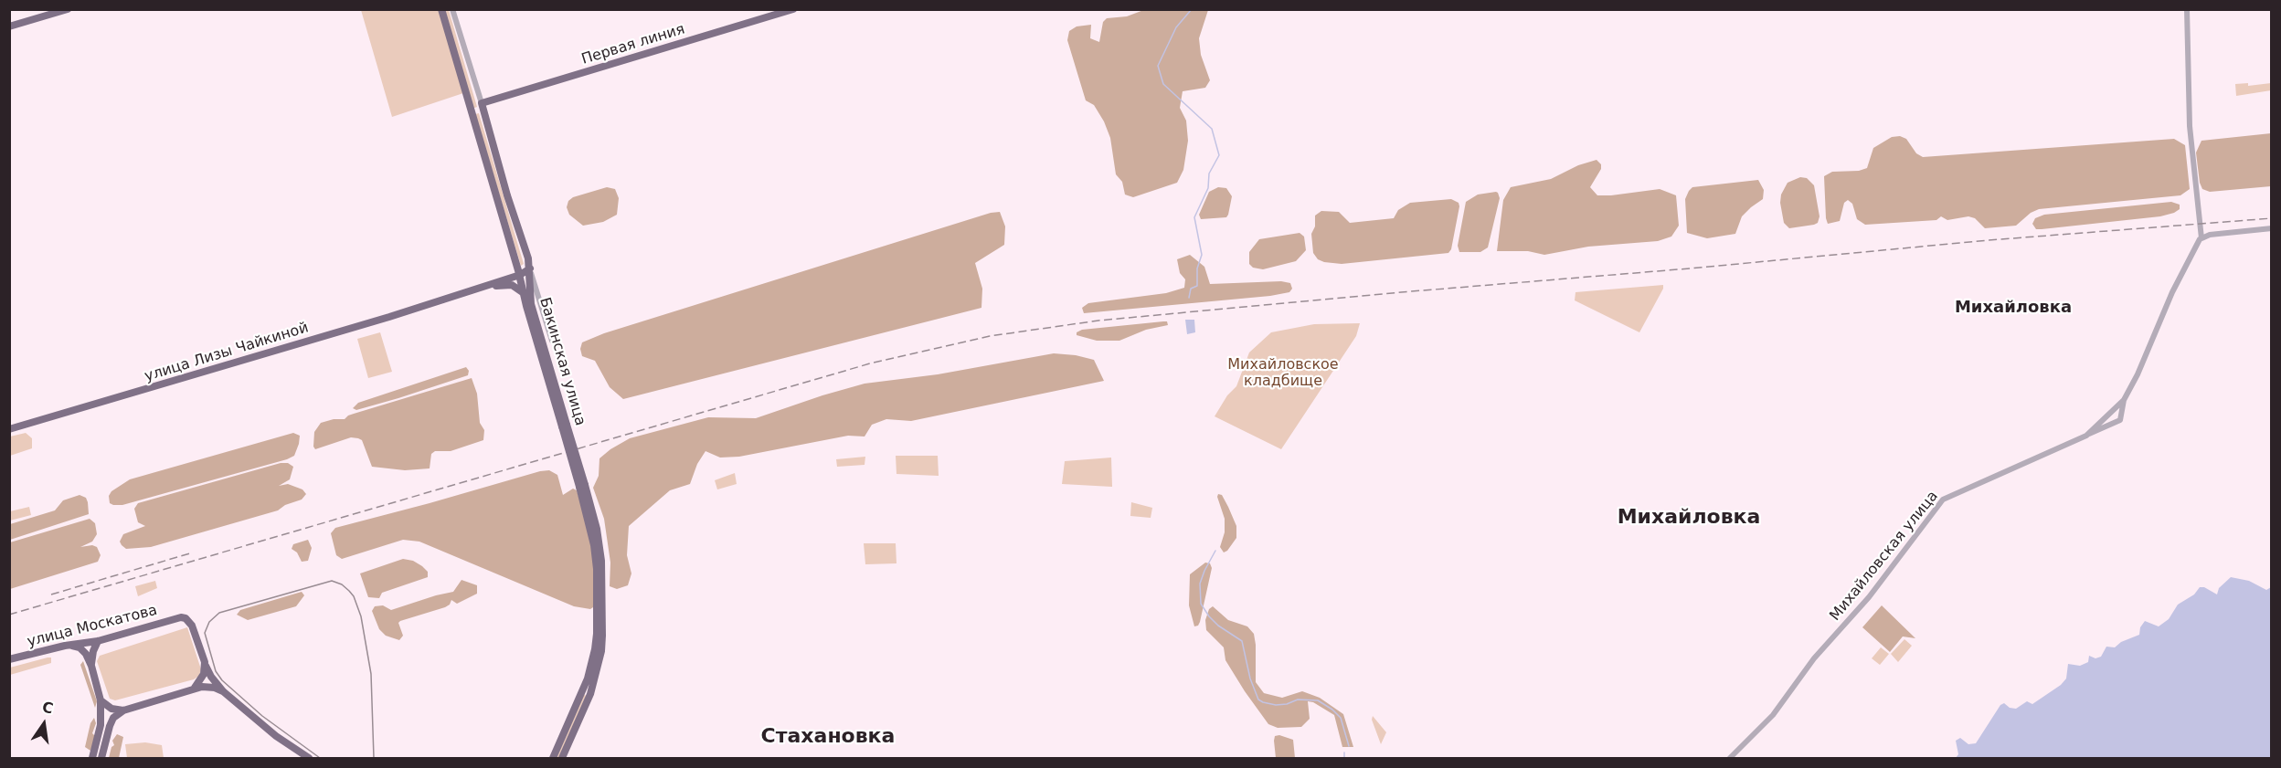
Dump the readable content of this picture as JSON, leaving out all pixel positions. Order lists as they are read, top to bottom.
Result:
{
  "streets": {
    "main road": [
      "Первая линия",
      "улица Лизы Чайкиной",
      "Бакинская улица",
      "улица Москатова"
    ],
    "street": ["Михайловская улица"]
  },
  "crossings": [
    ["Первая линия", "Бакинская улица"],
    ["улица Лизы Чайкиной", "Бакинская улица"]
  ],
  "districts": ["Михайловка", "Михайловка", "Стахановка"],
  "parks": ["Михайловское кладбище"],
  "north": "top"
}
